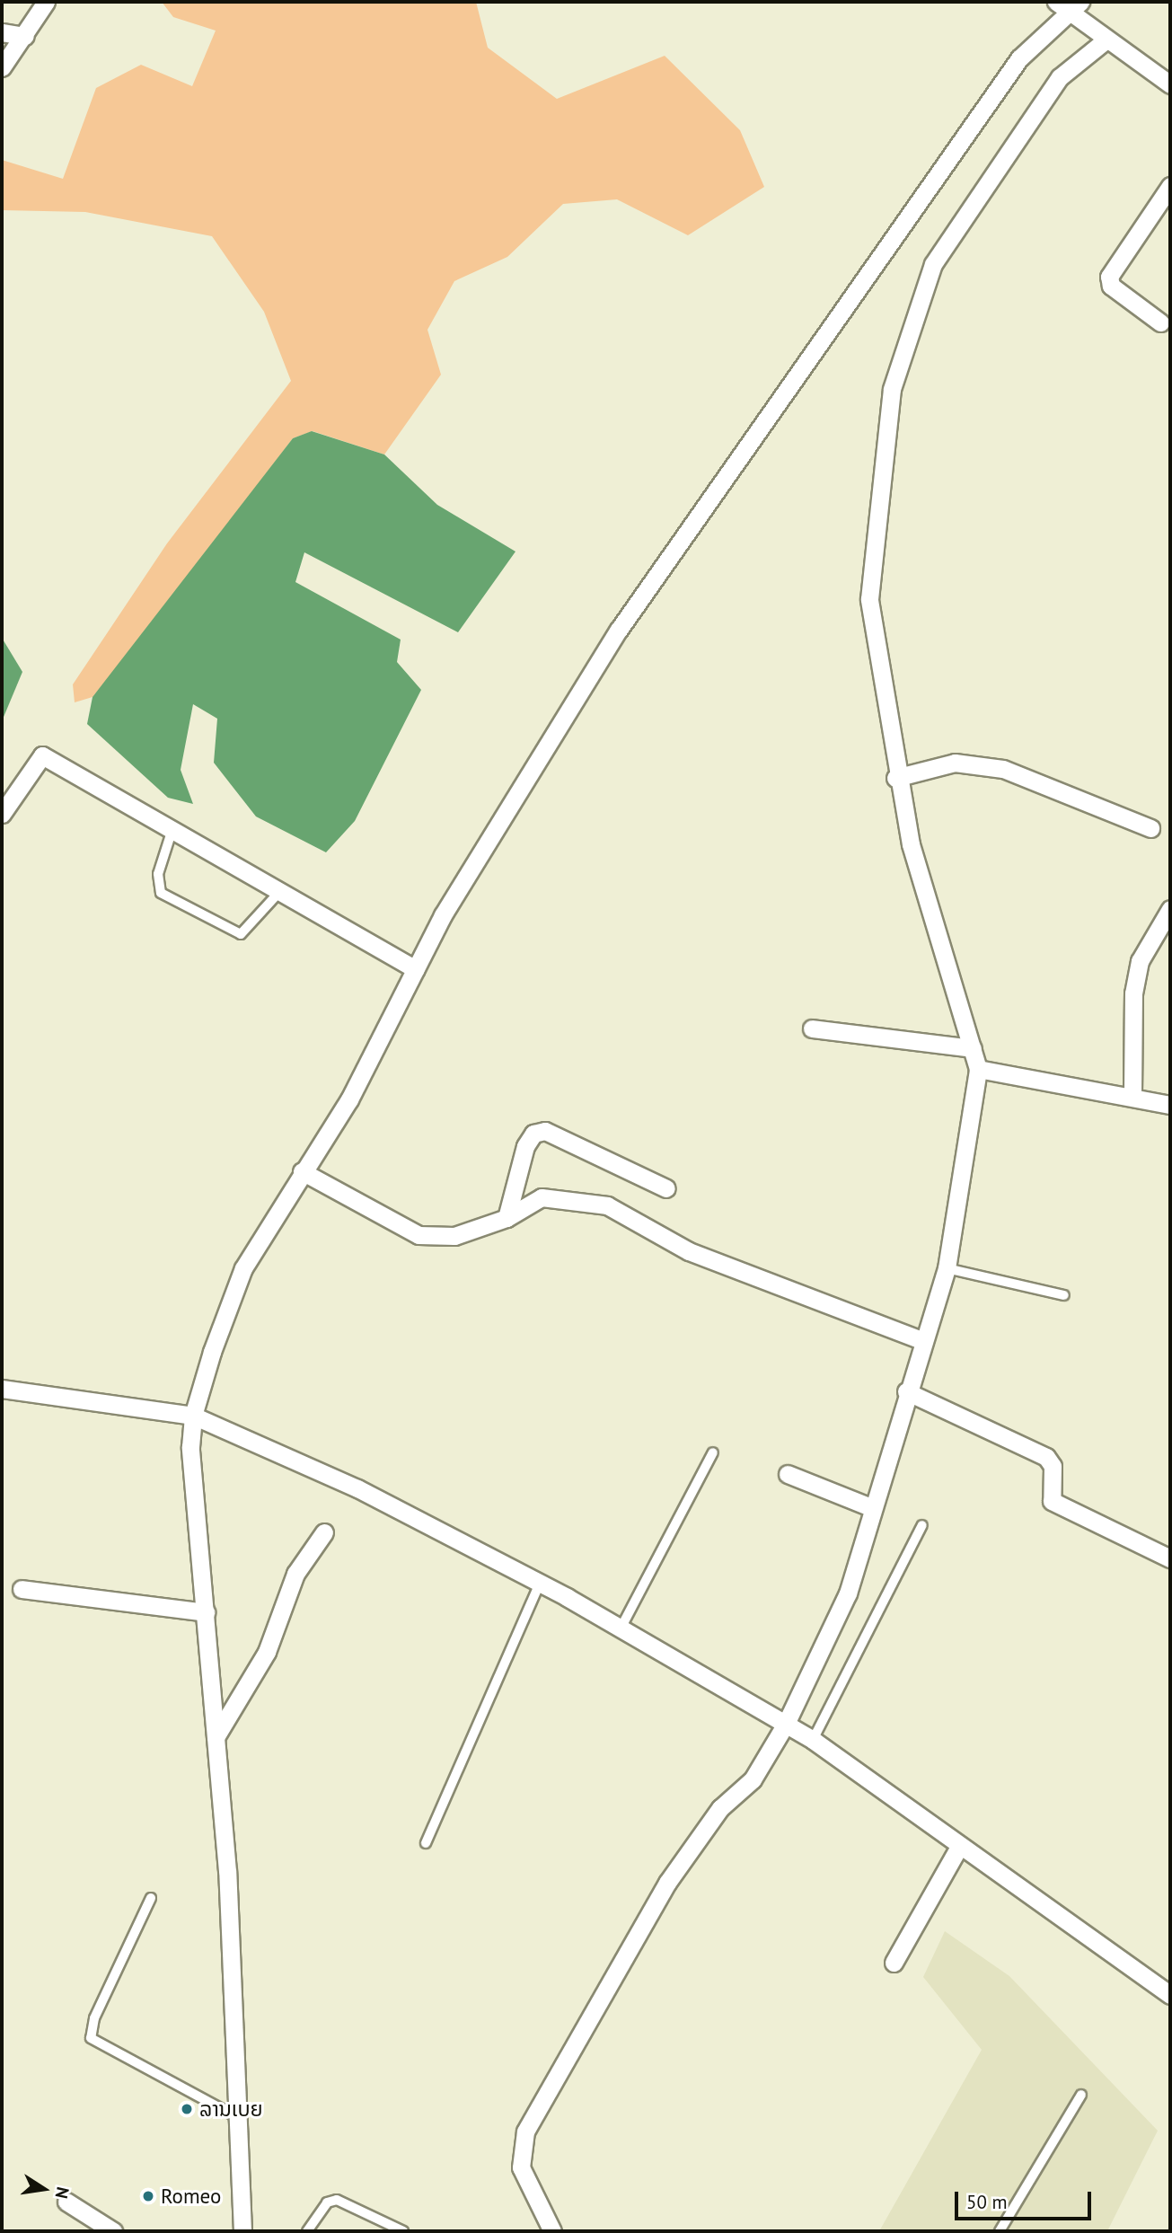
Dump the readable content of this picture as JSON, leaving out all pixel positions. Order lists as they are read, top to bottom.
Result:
{
  "places": ["ລານເບຍ", "Romeo"],
  "scale_bar": "50 m",
  "north": "right"
}
